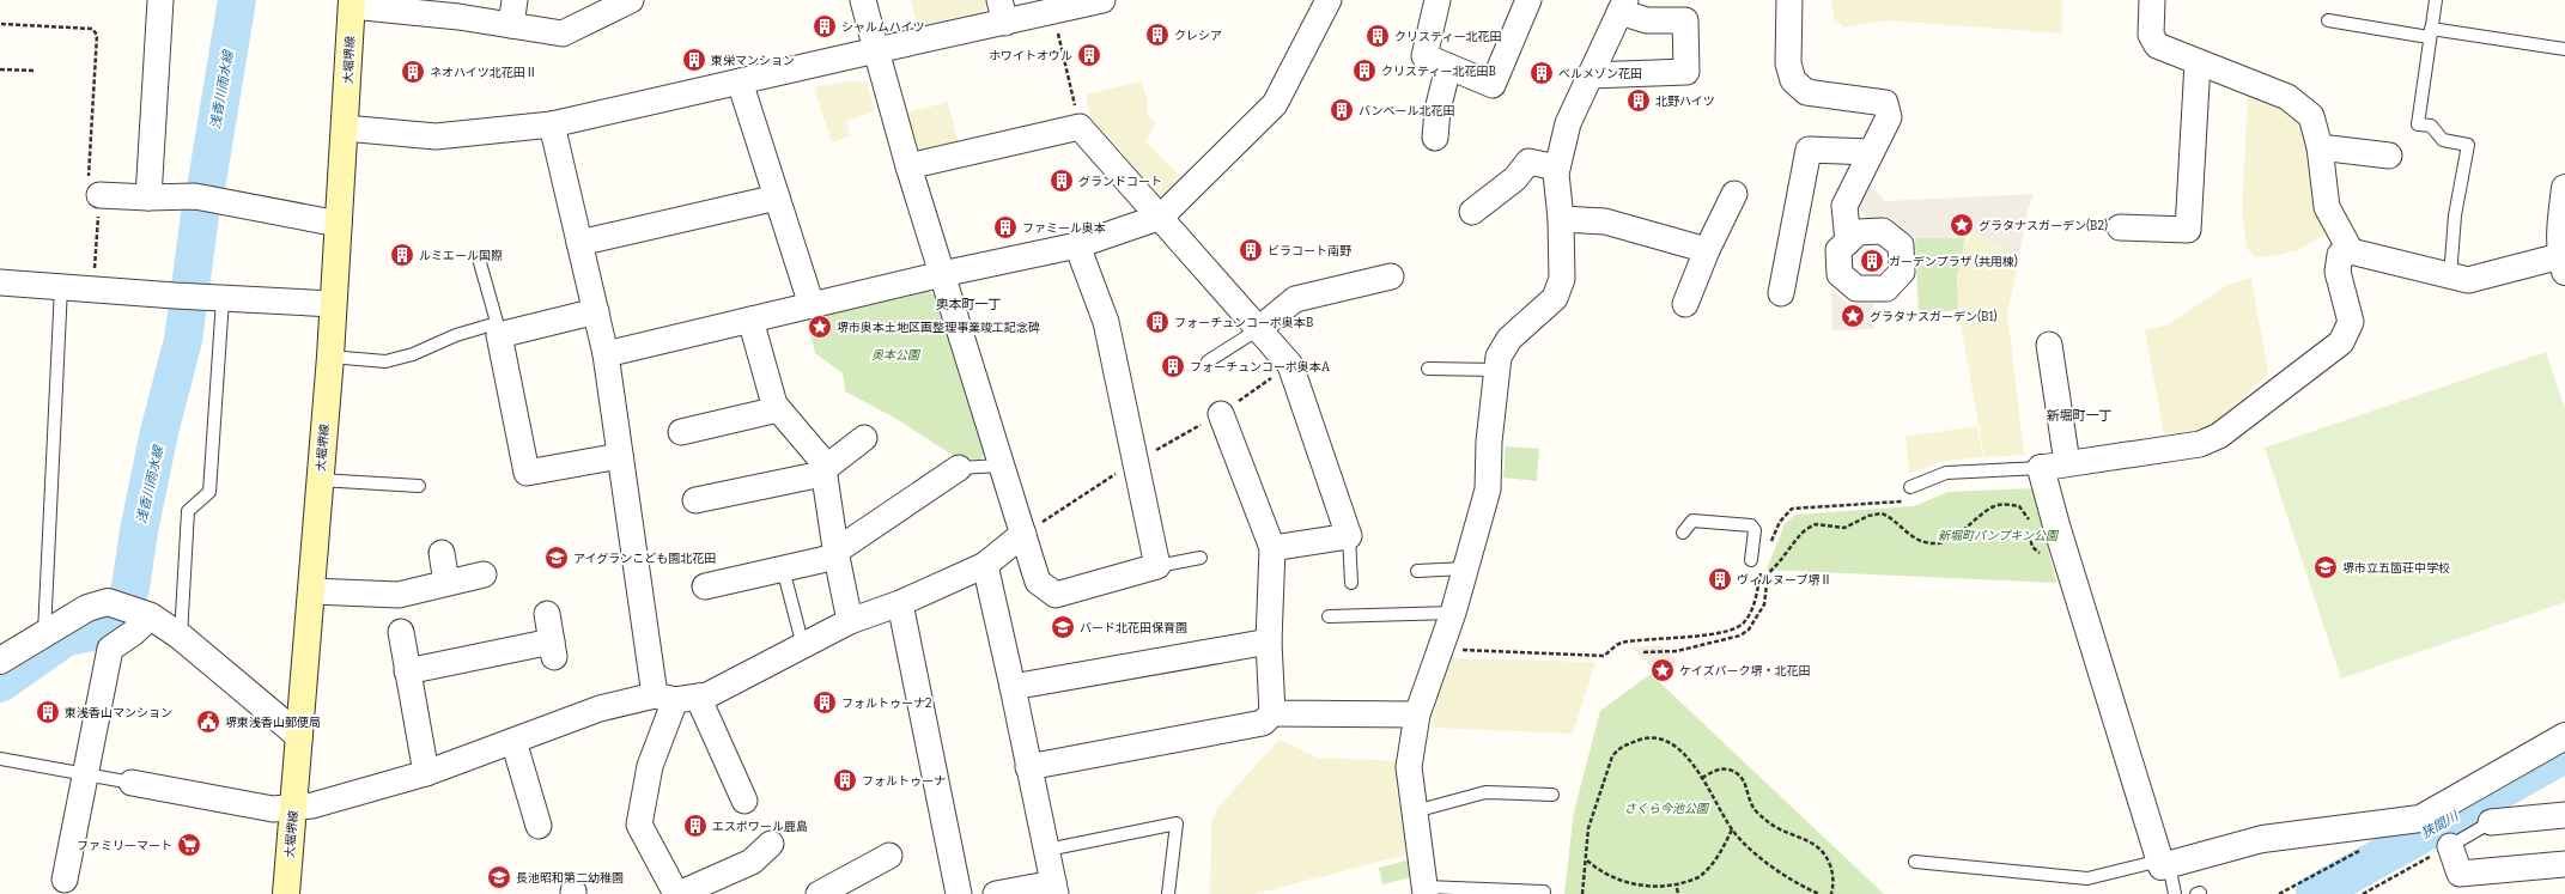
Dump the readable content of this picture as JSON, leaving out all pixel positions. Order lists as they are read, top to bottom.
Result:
{
  "streets": {
    "main road": ["大堀堺線"]
  },
  "districts": ["奥本町一丁", "新堀町一丁"],
  "water": ["浅香川雨水線", "狭間川"],
  "parks": ["奥本公園", "新堀町パンプキン公園", "さくら今池公園"],
  "places": {
    "building": [
      "シャルムハイツ",
      "クレシア",
      "クリスティー北花田",
      "ホワイトオウル",
      "東栄マンション",
      "クリスティー北花田B",
      "ネオハイツ北花田Ⅱ",
      "ベルメゾン花田",
      "北野ハイツ",
      "バンベール北花田",
      "グランドコート",
      "ファミール奥本",
      "ビラコート南野",
      "ルミエール国際",
      "ガーデンプラザ (共用棟)",
      "フォーチュンコーポ奥本B",
      "フォーチュンコーポ奥本A",
      "ヴィルヌーブ堺Ⅱ",
      "フォルトゥーナ2",
      "東浅香山マンション",
      "フォルトゥーナ",
      "エスポワール鹿島"
    ],
    "place": [
      "グラタナスガーデン(B2)",
      "グラタナスガーデン(B1)",
      "堺市奥本土地区画整理事業竣工記念碑",
      "ケイズパーク堺・北花田"
    ],
    "school or university": [
      "アイグランこども園北花田",
      "堺市立五箇荘中学校",
      "バード北花田保育園",
      "長池昭和第二幼稚園"
    ],
    "public building": ["堺東浅香山郵便局"],
    "supermarket": ["ファミリーマート"]
  }
}
